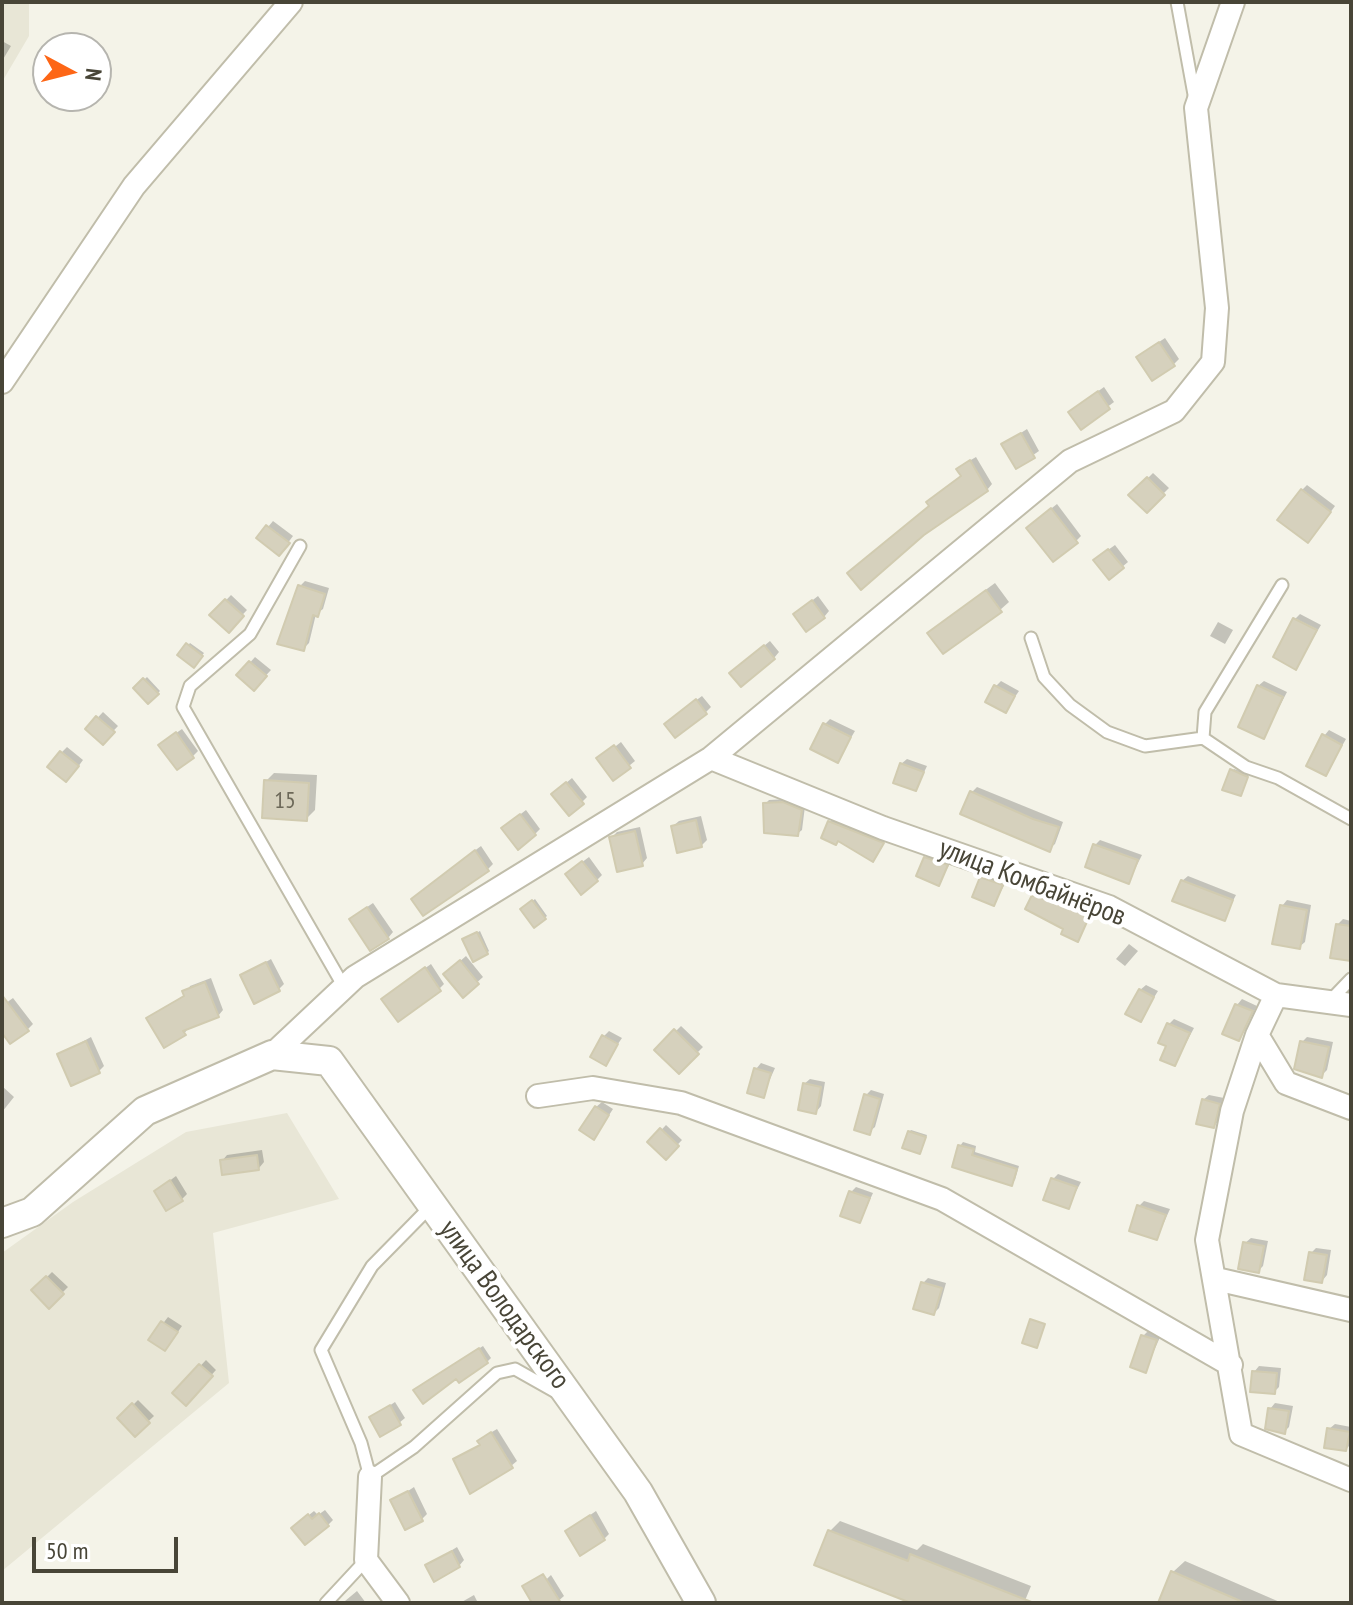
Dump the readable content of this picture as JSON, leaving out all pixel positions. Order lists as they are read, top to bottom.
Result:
{
  "streets": {
    "street": ["улица Комбайнёров", "улица Володарского"]
  },
  "house_numbers": ["15"],
  "scale_bar": "50 m",
  "north": "right"
}
